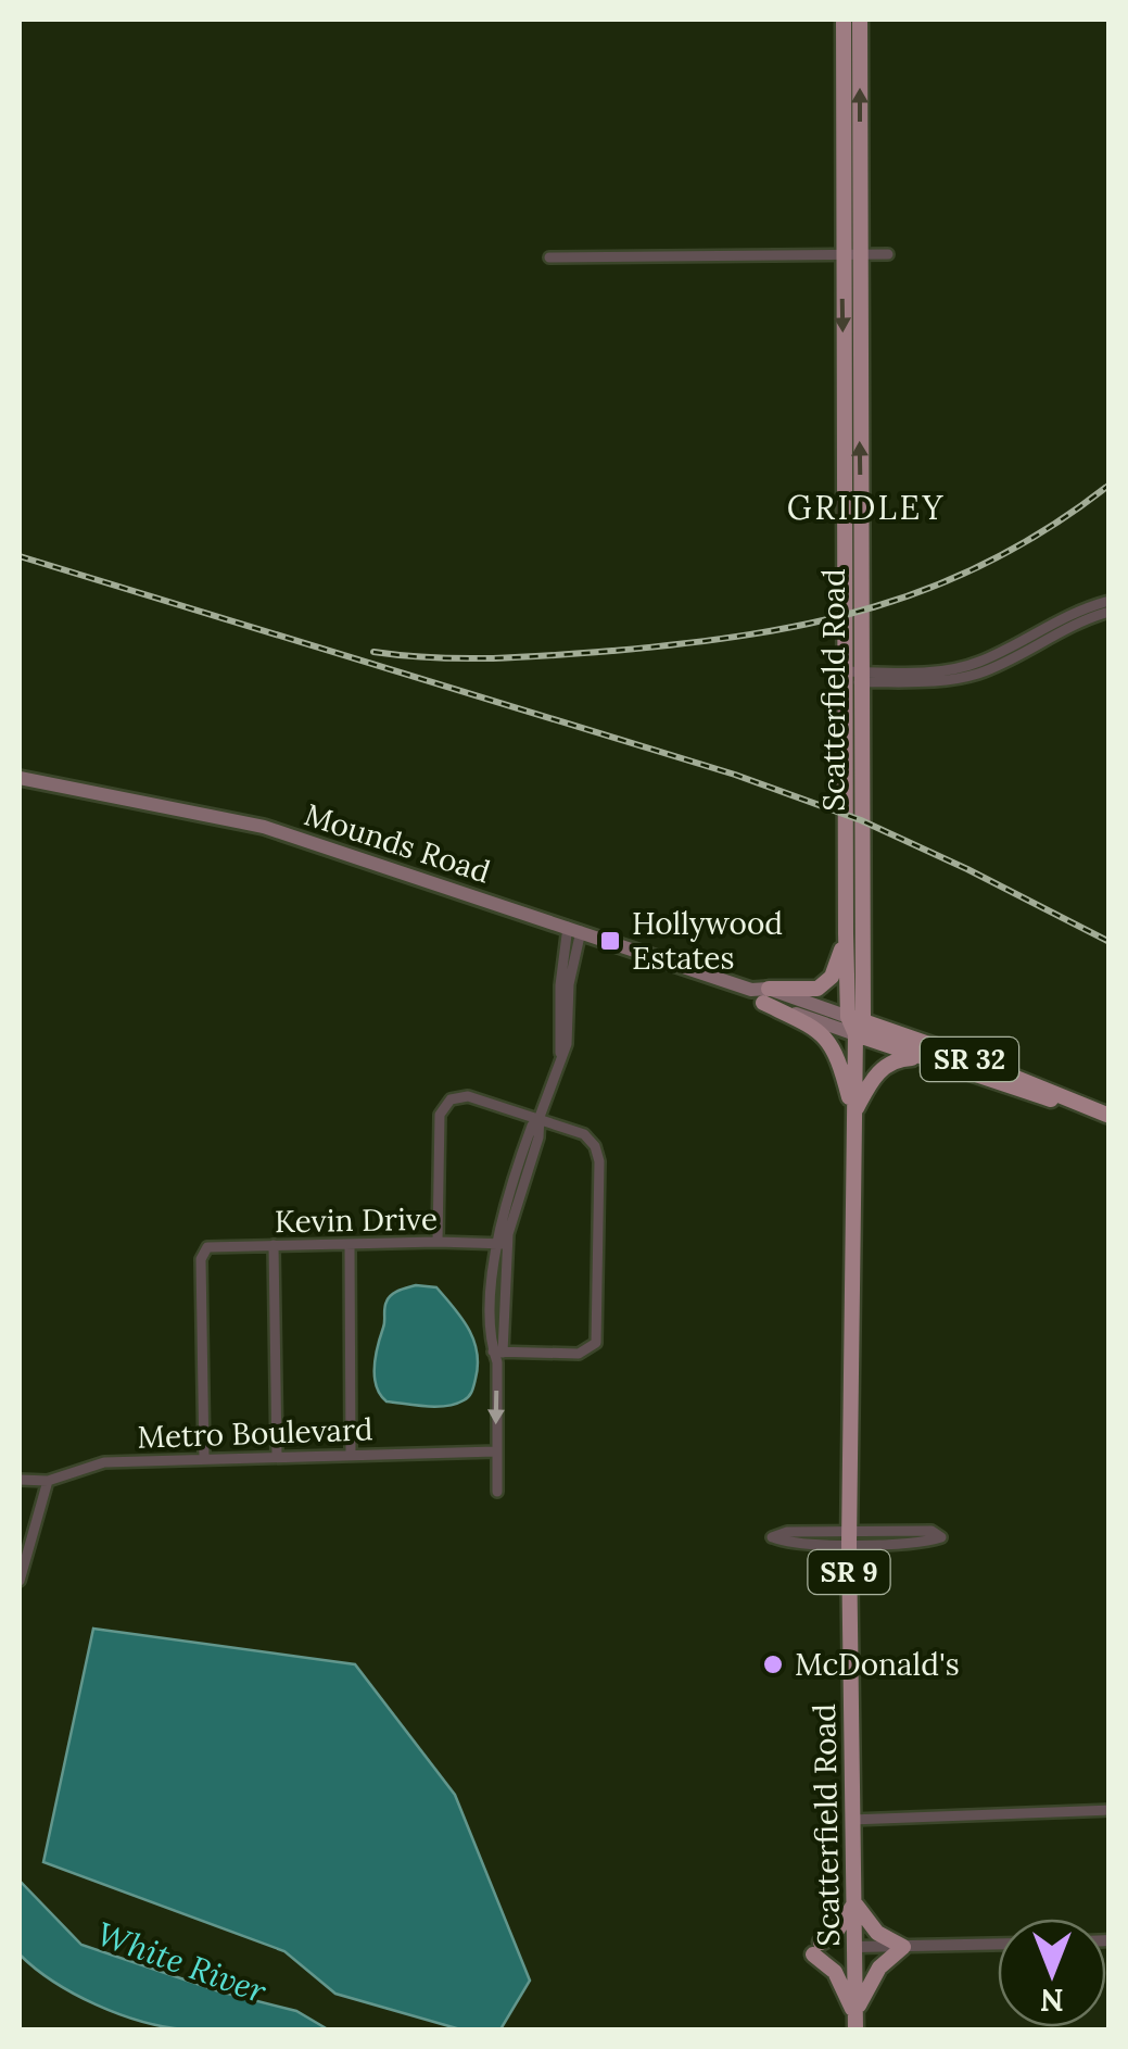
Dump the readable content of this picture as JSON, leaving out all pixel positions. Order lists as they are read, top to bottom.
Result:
{
  "streets": {
    "main road": [
      "Scatterfield Road",
      "Mounds Road",
      "SR 32",
      "SR 9"
    ],
    "street": ["Kevin Drive", "Metro Boulevard"]
  },
  "crossings": [
    ["Scatterfield Road", "Mounds Road"],
    ["Scatterfield Road", "SR 32"],
    ["Mounds Road", "SR 32"],
    ["Kevin Drive", "Metro Boulevard"]
  ],
  "districts": ["GRIDLEY"],
  "water": ["White River"],
  "places": {
    "transit": ["Hollywood Estates"],
    "other": ["McDonald's"]
  },
  "north": "bottom"
}
